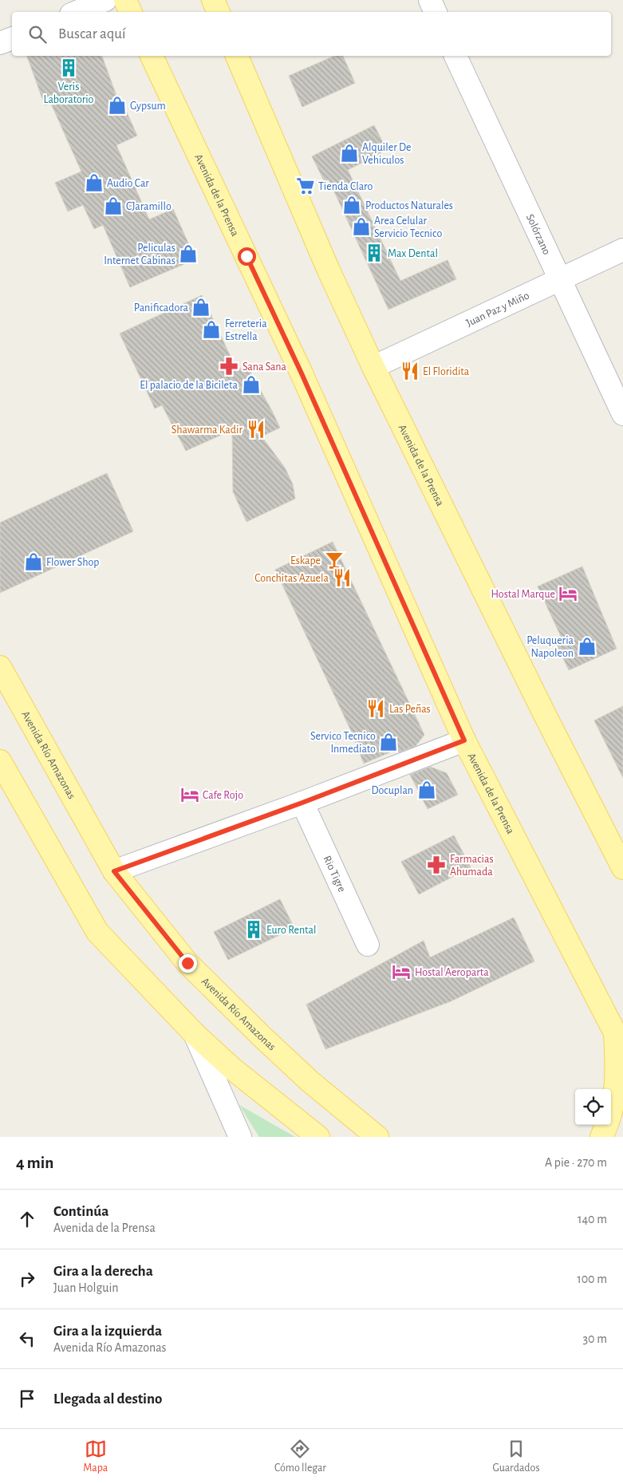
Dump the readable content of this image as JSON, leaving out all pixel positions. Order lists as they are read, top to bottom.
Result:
{
  "streets": {
    "main road": ["Avenida de la Prensa", "Avenida Río Amazonas"],
    "street": ["Solórzano", "Juan Paz y Miño", "Rio Tigre"]
  },
  "crossings": [
    ["Avenida de la Prensa", "Juan Paz y Miño"],
    ["Solórzano", "Juan Paz y Miño"]
  ],
  "places": {
    "building": ["Veris Laboratorio", "Max Dental", "Euro Rental"],
    "shop": [
      "Gypsum",
      "Alquiler De Vehiculos",
      "Audio Car",
      "Productos Naturales",
      "CJaramillo",
      "Area Celular Servicio Tecnico",
      "Peliculas Internet Cabinas",
      "Panificadora",
      "Ferreteria Estrella",
      "El palacio de la Bicileta",
      "Flower Shop",
      "Peluqueria Napoleon",
      "Servico Tecnico Inmediato",
      "Docuplan"
    ],
    "supermarket": ["Tienda Claro"],
    "pharmacy": ["Sana Sana", "Farmacias Ahumada"],
    "restaurant": [
      "El Floridita",
      "Shawarma Kadir",
      "Conchitas Azuela",
      "Las Peñas"
    ],
    "bar": ["Eskape"],
    "hotel": ["Hostal Marque", "Cafe Rojo", "Hostal Aeroparta"]
  },
  "page": {
    "search": "Buscar aquí",
    "heading": ["4 min", "A pie · 270 m"],
    "list": [
      ["Continúa", "Avenida de la Prensa", "140 m"],
      ["Gira a la derecha", "Juan Holguin", "100 m"],
      ["Gira a la izquierda", "Avenida Río Amazonas", "30 m"],
      "Llegada al destino"
    ],
    "nav": ["Mapa", "Cómo llegar", "Guardados"]
  }
}
